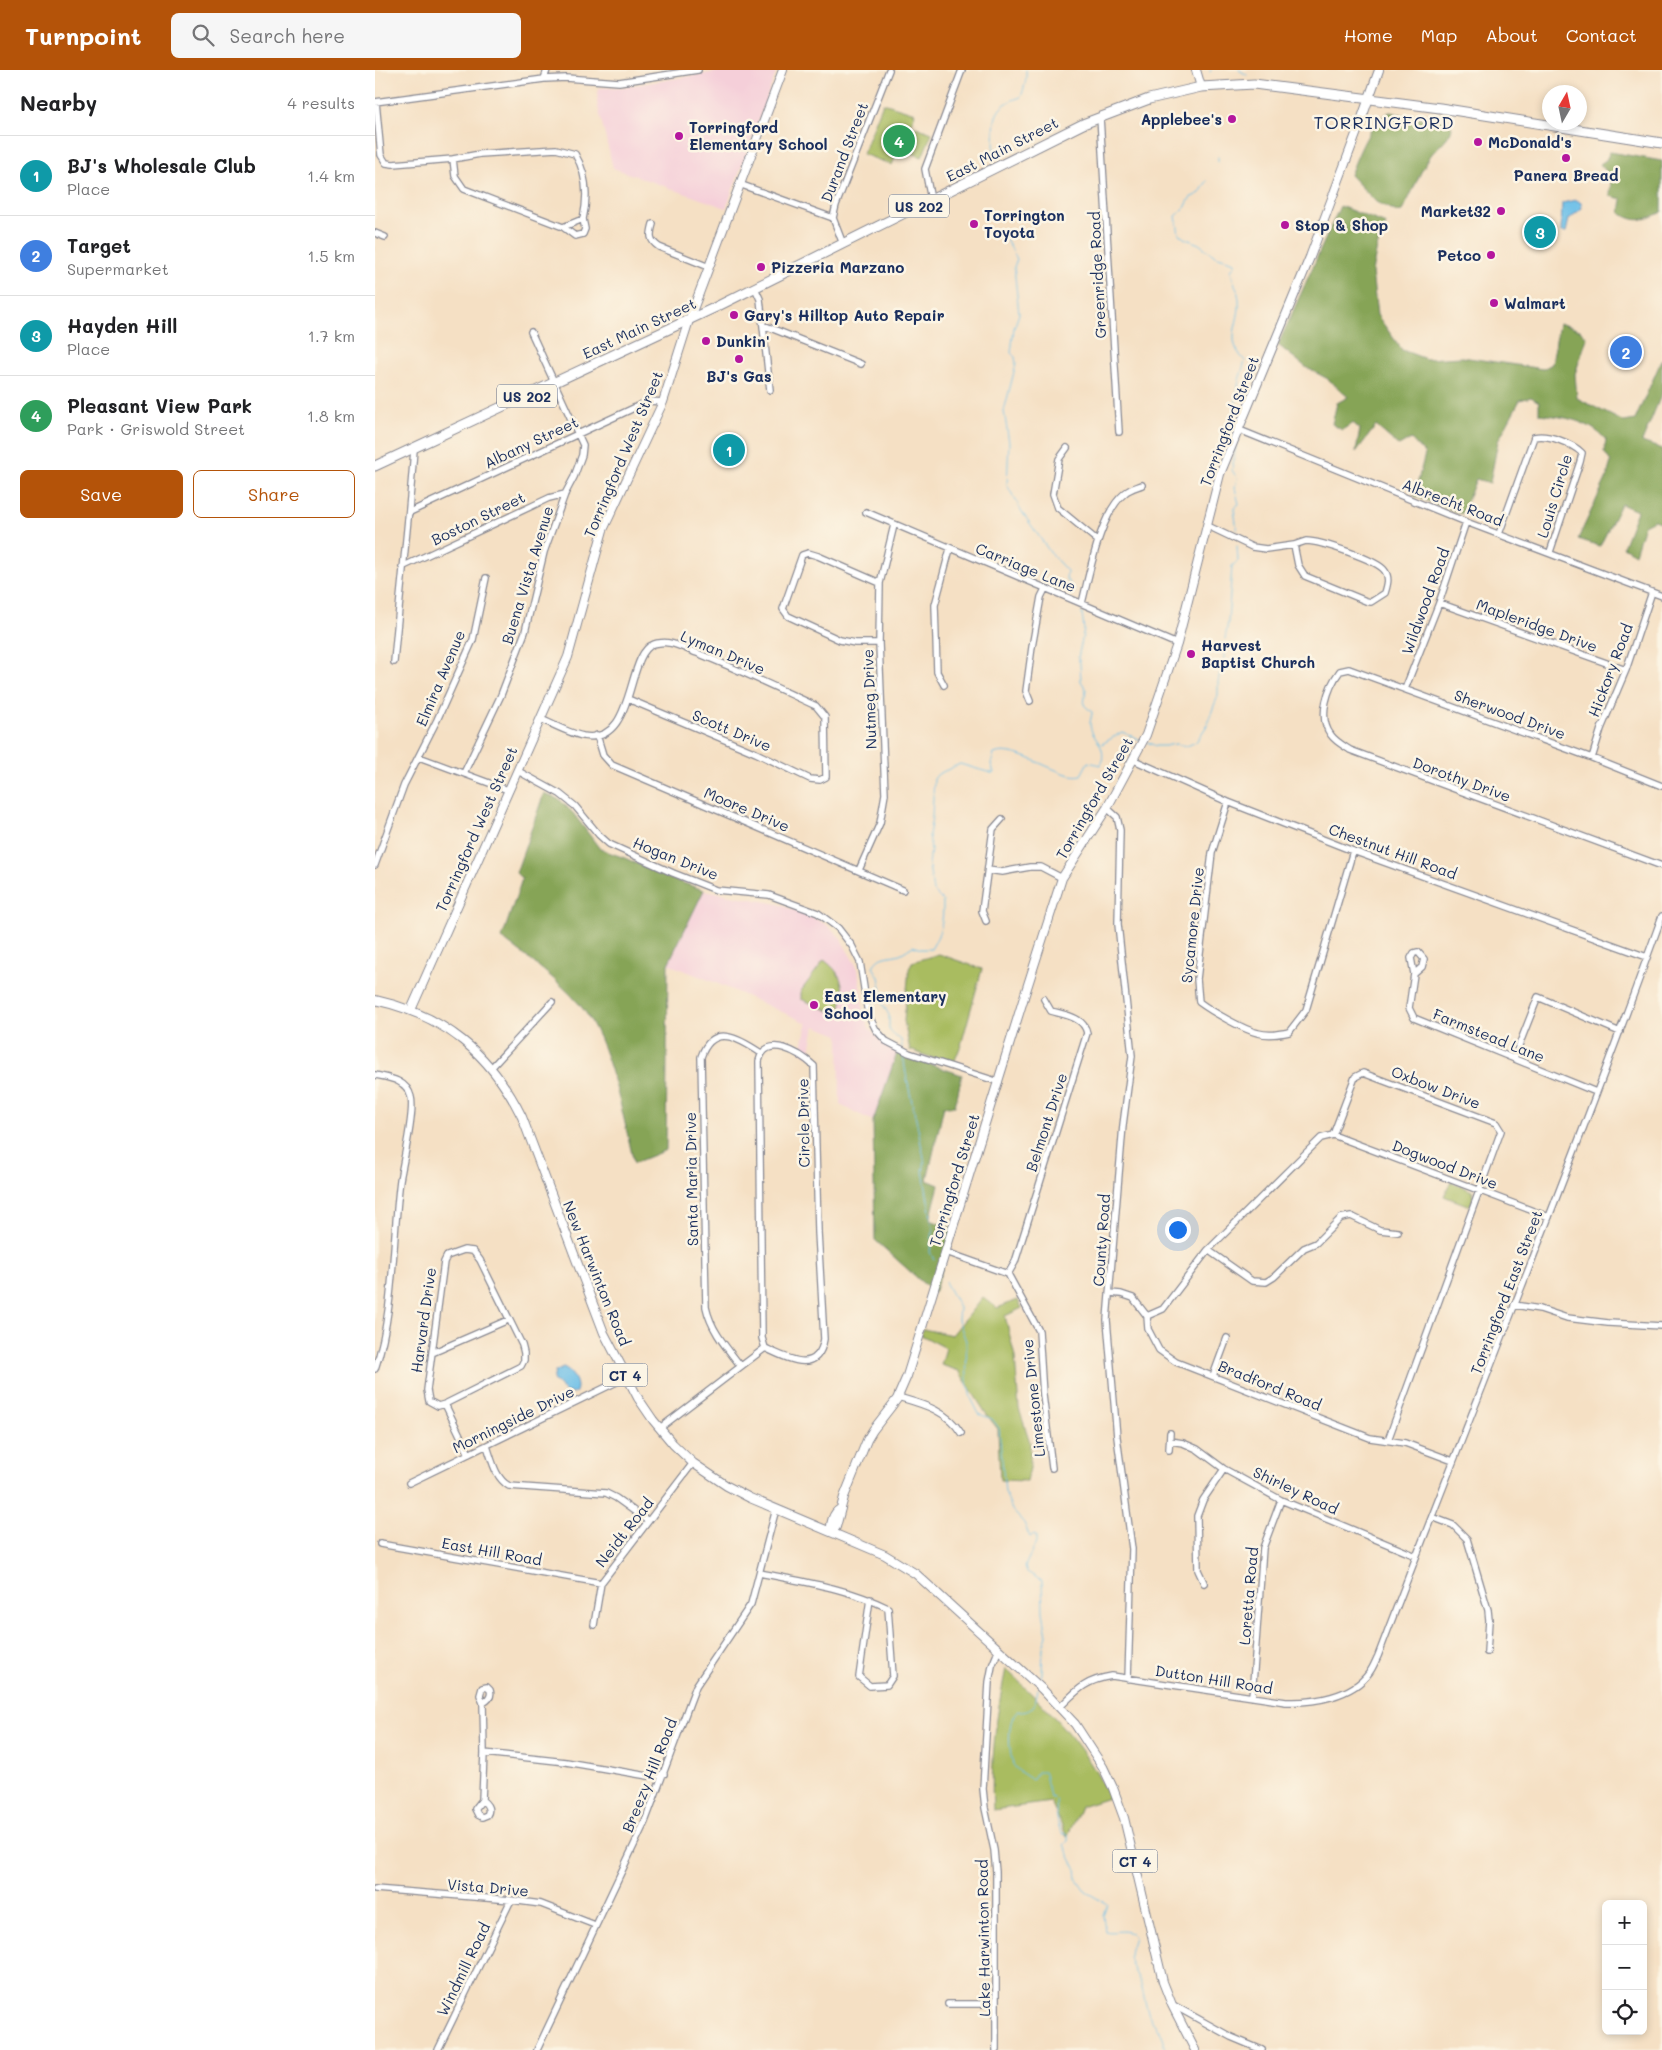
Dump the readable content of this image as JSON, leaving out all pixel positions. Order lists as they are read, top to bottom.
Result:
{
  "streets": {
    "highway": ["East Main Street", "US 202"],
    "main road": [
      "Torringford Street",
      "Torringford West Street",
      "New Harwinton Road",
      "CT 4"
    ],
    "street": [
      "Durand Street",
      "Greenridge Road",
      "Albany Street",
      "Louis Circle",
      "Albrecht Road",
      "Boston Street",
      "Carriage Lane",
      "Buena Vista Avenue",
      "Wildwood Road",
      "Mapleridge Drive",
      "Lyman Drive",
      "Hickory Road",
      "Elmira Avenue",
      "Nutmeg Drive",
      "Sherwood Drive",
      "Scott Drive",
      "Dorothy Drive",
      "Moore Drive",
      "Chestnut Hill Road",
      "Hogan Drive",
      "Sycamore Drive",
      "Farmstead Lane",
      "Oxbow Drive",
      "Belmont Drive",
      "Circle Drive",
      "Dogwood Drive",
      "Santa Maria Drive",
      "County Road",
      "Torringford East Street",
      "Harvard Drive",
      "Bradford Road",
      "Limestone Drive",
      "Morningside Drive",
      "Shirley Road",
      "Neidt Road",
      "East Hill Road",
      "Loretta Road",
      "Dutton Hill Road",
      "Breezy Hill Road",
      "Vista Drive",
      "Lake Harwinton Road",
      "Windmill Road"
    ]
  },
  "crossings": [
    ["East Main Street", "Durand Street"],
    ["East Main Street", "Greenridge Road"],
    ["East Main Street", "Torringford Street"],
    ["East Main Street", "Torringford West Street"],
    ["East Main Street", "Buena Vista Avenue"],
    ["Torringford Street", "Albrecht Road"],
    ["Torringford Street", "Carriage Lane"],
    ["Torringford Street", "Chestnut Hill Road"],
    ["Torringford Street", "Hogan Drive"],
    ["Torringford Street", "County Road"],
    ["Torringford Street", "New Harwinton Road"],
    ["Albany Street", "Torringford West Street"],
    ["Albany Street", "Buena Vista Avenue"],
    ["Torringford West Street", "Hogan Drive"],
    ["Torringford West Street", "New Harwinton Road"],
    ["Louis Circle", "Albrecht Road"],
    ["Albrecht Road", "Wildwood Road"],
    ["Albrecht Road", "Hickory Road"],
    ["Boston Street", "Buena Vista Avenue"],
    ["Carriage Lane", "Nutmeg Drive"],
    ["Wildwood Road", "Mapleridge Drive"],
    ["Wildwood Road", "Sherwood Drive"],
    ["Mapleridge Drive", "Hickory Road"],
    ["Lyman Drive", "Scott Drive"],
    ["Lyman Drive", "Moore Drive"],
    ["Hickory Road", "Sherwood Drive"],
    ["Nutmeg Drive", "Moore Drive"],
    ["Sherwood Drive", "Dorothy Drive"],
    ["Chestnut Hill Road", "Sycamore Drive"],
    ["Chestnut Hill Road", "Torringford East Street"],
    ["Farmstead Lane", "Torringford East Street"],
    ["Oxbow Drive", "Dogwood Drive"],
    ["Oxbow Drive", "Bradford Road"],
    ["Belmont Drive", "Limestone Drive"],
    ["Circle Drive", "Santa Maria Drive"],
    ["Dogwood Drive", "Torringford East Street"],
    ["County Road", "Bradford Road"],
    ["County Road", "Dutton Hill Road"],
    ["New Harwinton Road", "CT 4"],
    ["New Harwinton Road", "Morningside Drive"],
    ["New Harwinton Road", "Neidt Road"],
    ["New Harwinton Road", "Breezy Hill Road"],
    ["New Harwinton Road", "Lake Harwinton Road"],
    ["Torringford East Street", "Bradford Road"],
    ["Torringford East Street", "Shirley Road"],
    ["Torringford East Street", "Dutton Hill Road"],
    ["CT 4", "Dutton Hill Road"],
    ["CT 4", "Lake Harwinton Road"],
    ["Shirley Road", "Loretta Road"],
    ["Neidt Road", "East Hill Road"],
    ["Loretta Road", "Dutton Hill Road"],
    ["Breezy Hill Road", "Vista Drive"],
    ["Vista Drive", "Windmill Road"]
  ],
  "districts": ["TORRINGFORD"],
  "places": [
    "Applebee's",
    "Torringford Elementary School",
    "McDonald's",
    "Panera Bread",
    "Market32",
    "Torrington Toyota",
    "Stop & Shop",
    "Petco",
    "Pizzeria Marzano",
    "Walmart",
    "Gary's Hilltop Auto Repair",
    "Dunkin'",
    "BJ's Gas",
    "Harvest Baptist Church",
    "East Elementary School"
  ],
  "north": "top",
  "page": {
    "header": "Turnpoint",
    "search": "Search here",
    "nav": [
      "Home",
      "Map",
      "About",
      "Contact"
    ],
    "heading": ["Nearby", "4 results"],
    "pins": [
      "4",
      "3",
      "2",
      "1"
    ],
    "list": [
      {
        "mark": "1",
        "name": "BJ's Wholesale Club",
        "note": "Place",
        "value": "1.4 km"
      },
      {
        "mark": "2",
        "name": "Target",
        "note": "Supermarket",
        "value": "1.5 km"
      },
      {
        "mark": "3",
        "name": "Hayden Hill",
        "note": "Place",
        "value": "1.7 km"
      },
      {
        "mark": "4",
        "name": "Pleasant View Park",
        "note": "Park · Griswold Street",
        "value": "1.8 km"
      }
    ],
    "buttons": ["Save", "Share"],
    "map_buttons": ["+", "−"]
  }
}
